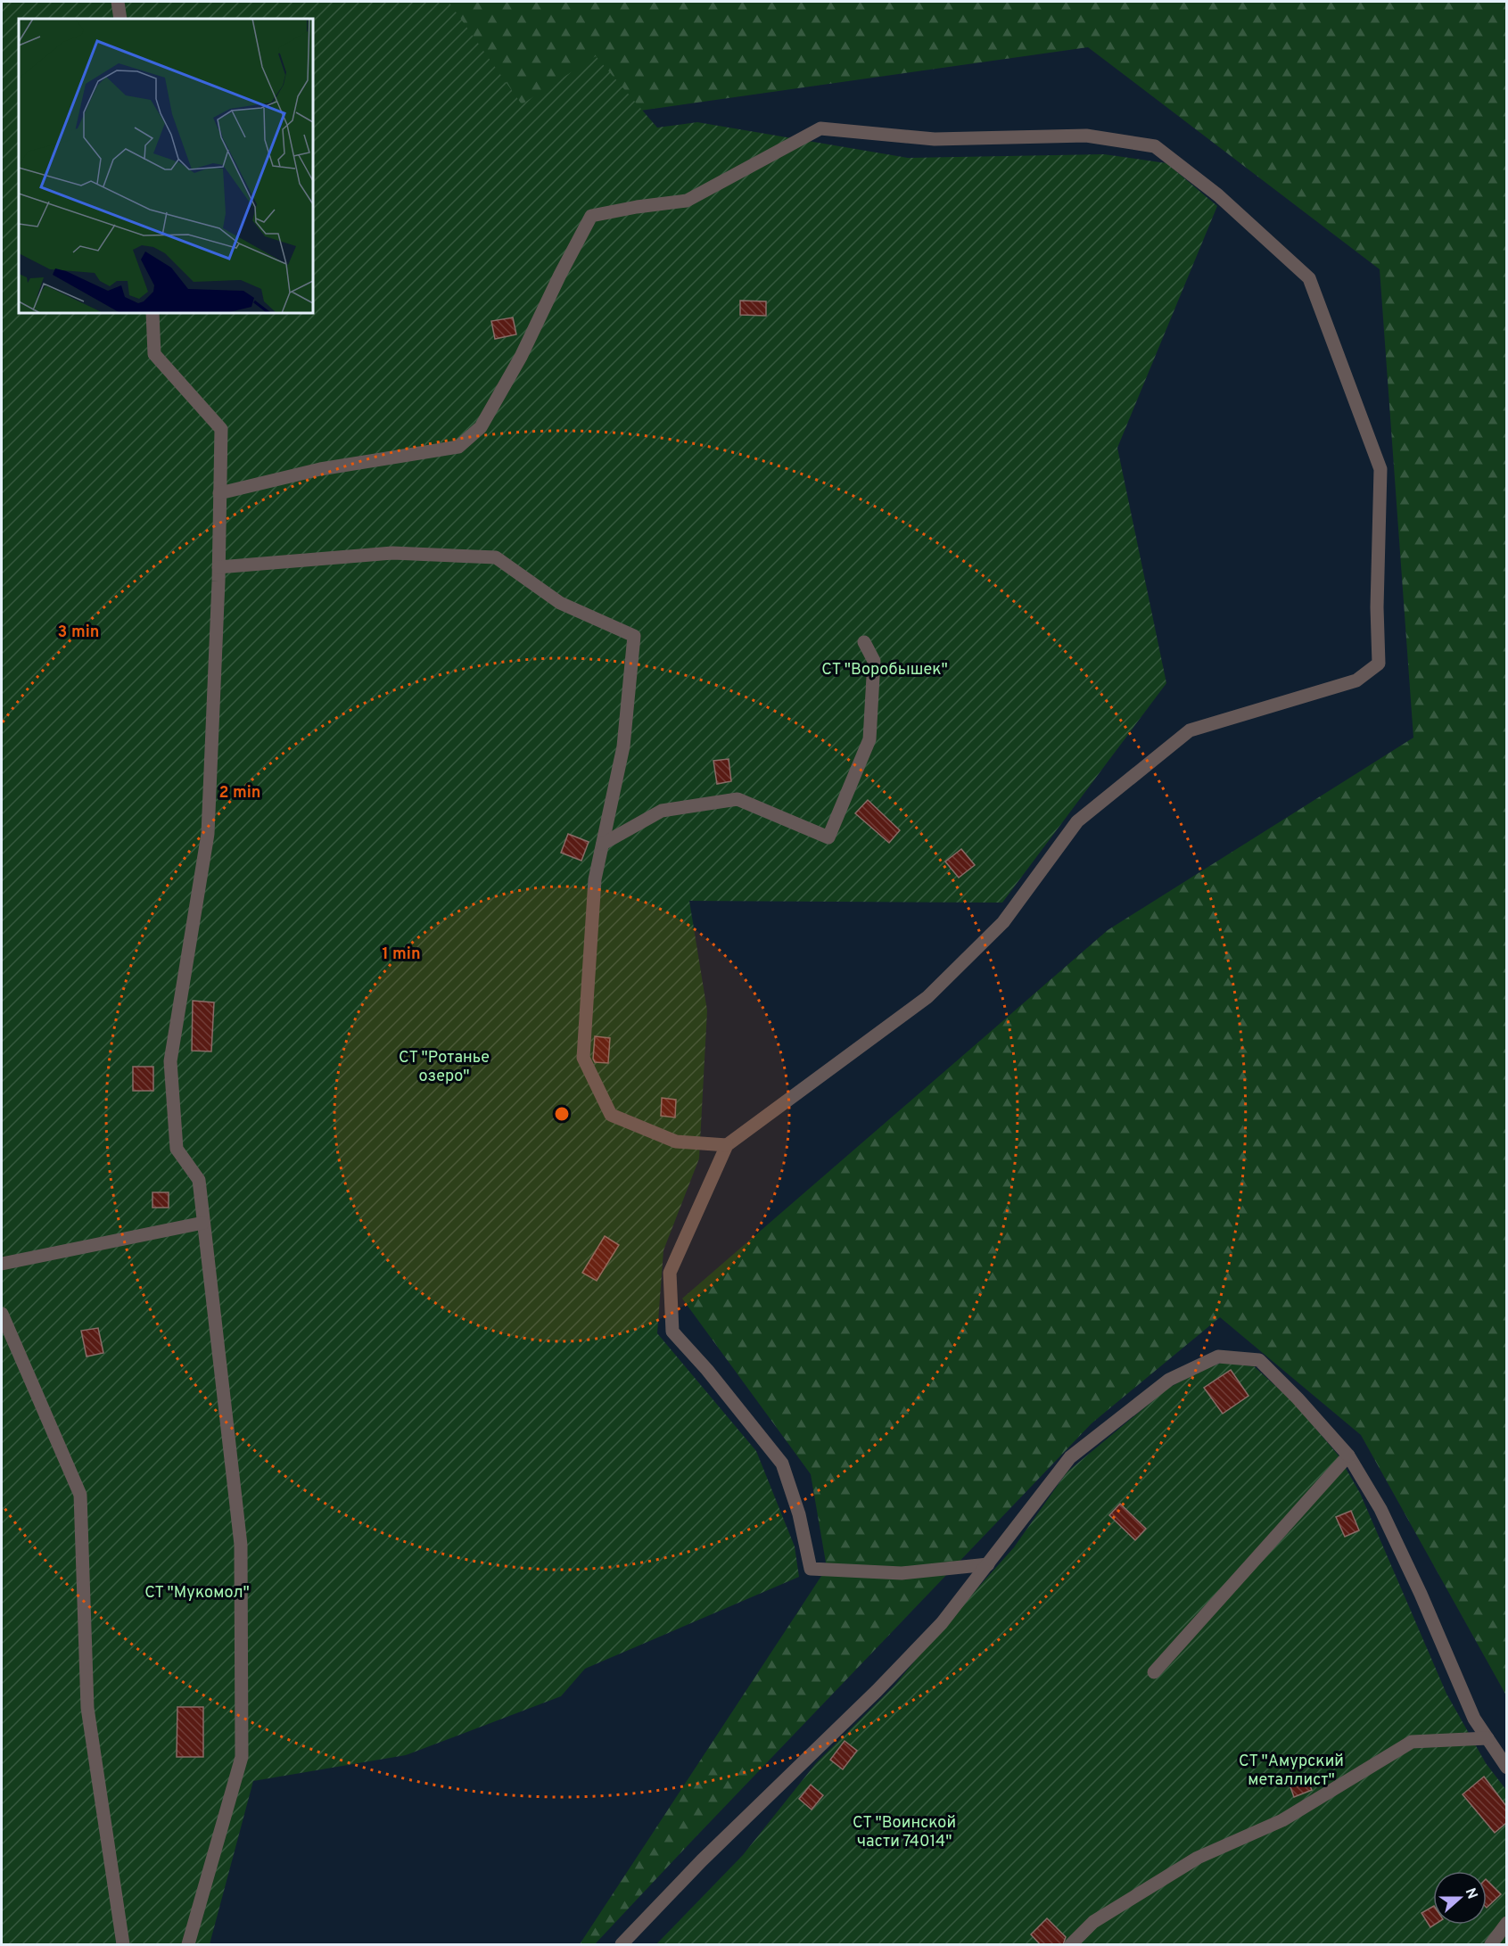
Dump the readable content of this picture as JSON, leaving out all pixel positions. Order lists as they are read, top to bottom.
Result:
{
  "parks": [
    "СТ \"Воробышек\"",
    "СТ \"Ротанье озеро\"",
    "СТ \"Мукомол\"",
    "СТ \"Амурский металлист\"",
    "СТ \"Воинской части 74014\""
  ],
  "north": "right",
  "rings": ["3 min", "2 min", "1 min"]
}
